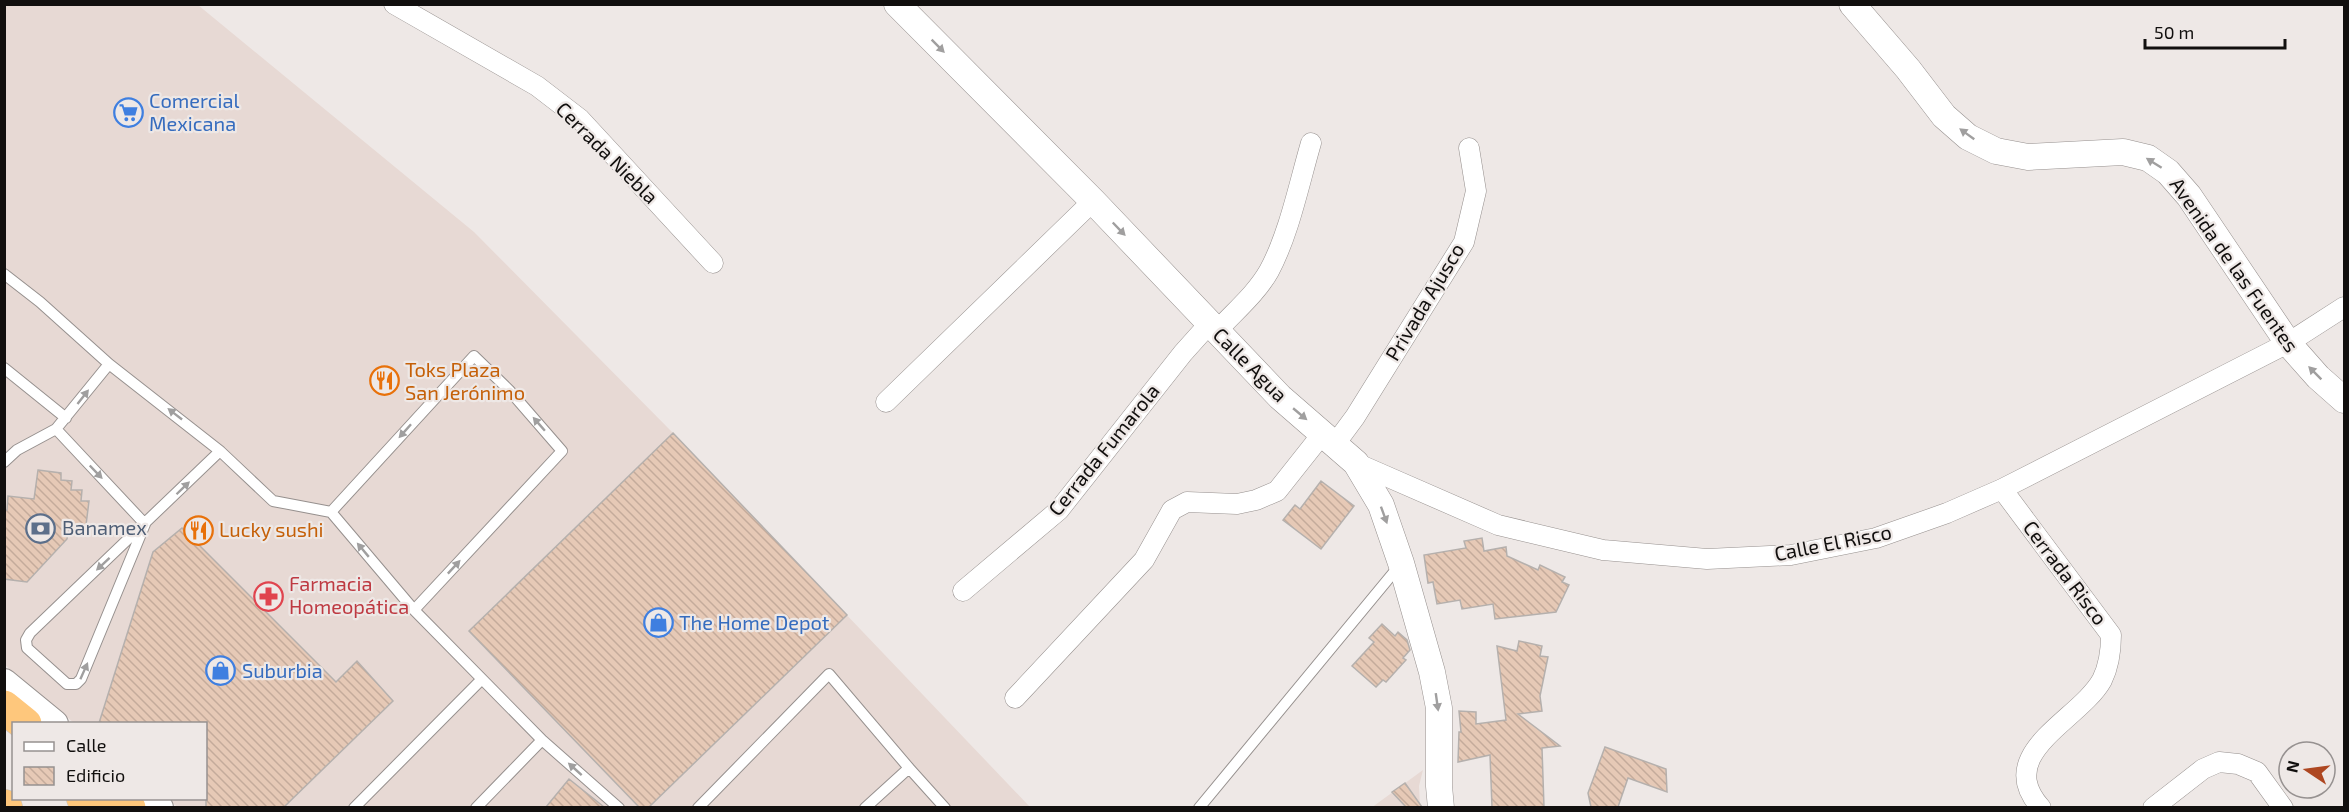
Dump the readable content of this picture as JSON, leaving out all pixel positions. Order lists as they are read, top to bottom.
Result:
{
  "streets": {
    "street": [
      "Cerrada Niebla",
      "Avenida de las Fuentes",
      "Privada Ajusco",
      "Calle Agua",
      "Cerrada Fumarola",
      "Calle El Risco",
      "Cerrada Risco"
    ]
  },
  "crossings": [
    ["Avenida de las Fuentes", "Calle El Risco"],
    ["Privada Ajusco", "Calle Agua"],
    ["Calle Agua", "Cerrada Fumarola"],
    ["Calle Agua", "Calle El Risco"],
    ["Calle El Risco", "Cerrada Risco"]
  ],
  "one_way": ["Avenida de las Fuentes", "Calle Agua"],
  "places": {
    "supermarket": ["Comercial Mexicana"],
    "restaurant": ["Toks Plaza San Jerónimo", "Lucky sushi"],
    "bank": ["Banamex"],
    "pharmacy": ["Farmacia Homeopática"],
    "shop": ["The Home Depot", "Suburbia"]
  },
  "legend": ["Calle", "Edificio"],
  "scale_bar": "50 m",
  "north": "left"
}
